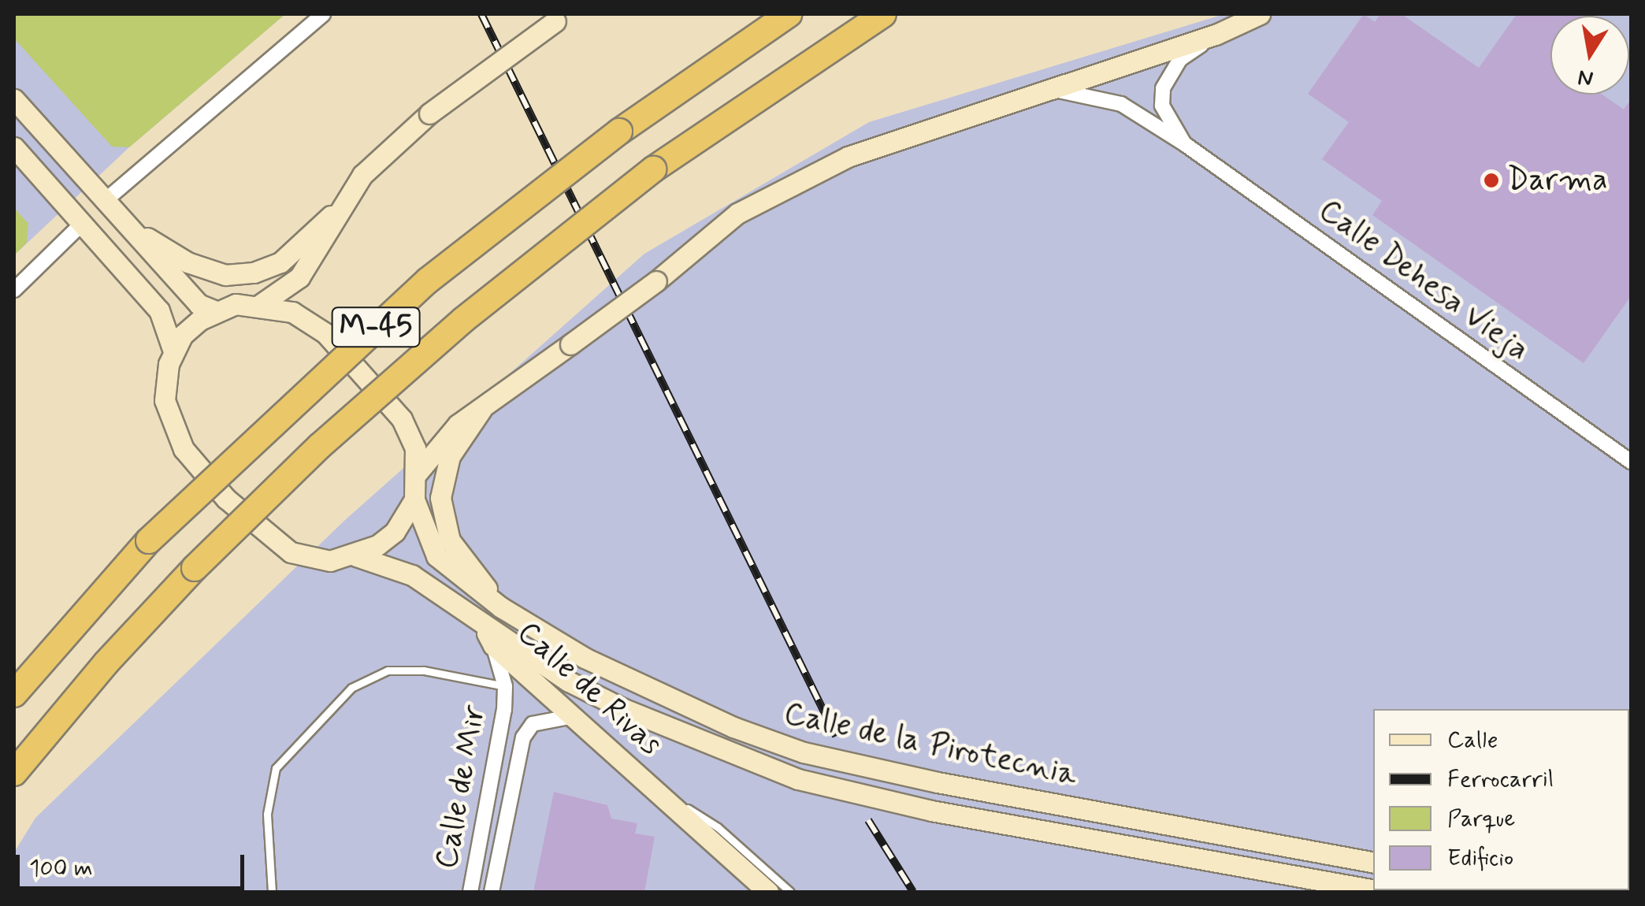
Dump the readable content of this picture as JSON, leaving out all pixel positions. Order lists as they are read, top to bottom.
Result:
{
  "streets": {
    "highway": ["M-45"],
    "main road": ["Calle de Rivas", "Calle de la Pirotecnia"],
    "street": ["Calle Dehesa Vieja", "Calle de Mir"]
  },
  "crossings": [
    ["Calle de Rivas", "Calle de la Pirotecnia"],
    ["Calle de Rivas", "Calle de Mir"]
  ],
  "places": ["Darma"],
  "legend": [
    "Calle",
    "Ferrocarril",
    "Parque",
    "Edificio"
  ],
  "scale_bar": "100 m",
  "north": "bottom"
}
